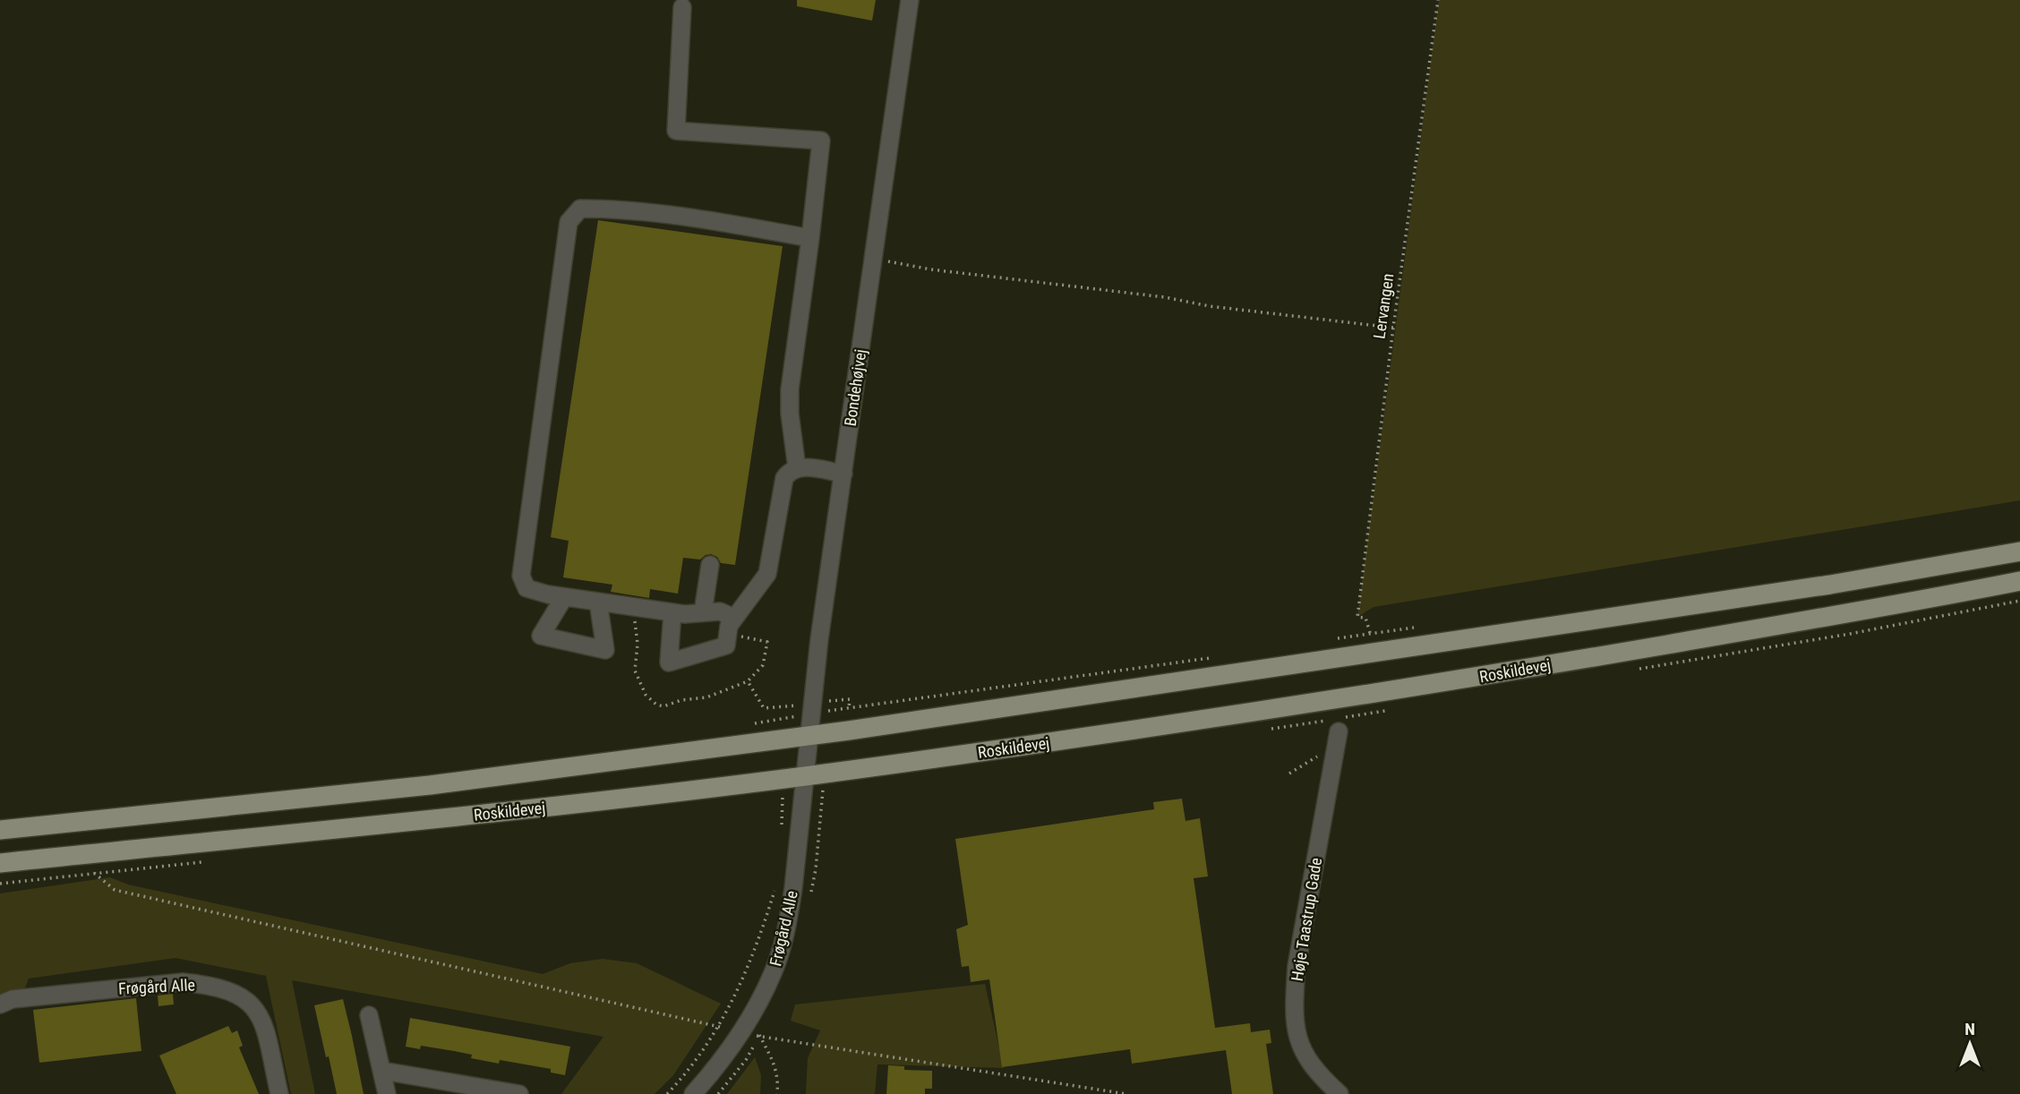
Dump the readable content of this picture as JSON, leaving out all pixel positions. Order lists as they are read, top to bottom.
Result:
{
  "streets": {
    "main road": ["Roskildevej"],
    "street": ["Bondehøjvej", "Høje Taastrup Gade", "Frøgård Alle"],
    "path": ["Lervangen"]
  },
  "crossings": [
    ["Bondehøjvej", "Roskildevej"],
    ["Bondehøjvej", "Frøgård Alle"],
    ["Roskildevej", "Frøgård Alle"]
  ],
  "north": "top"
}
